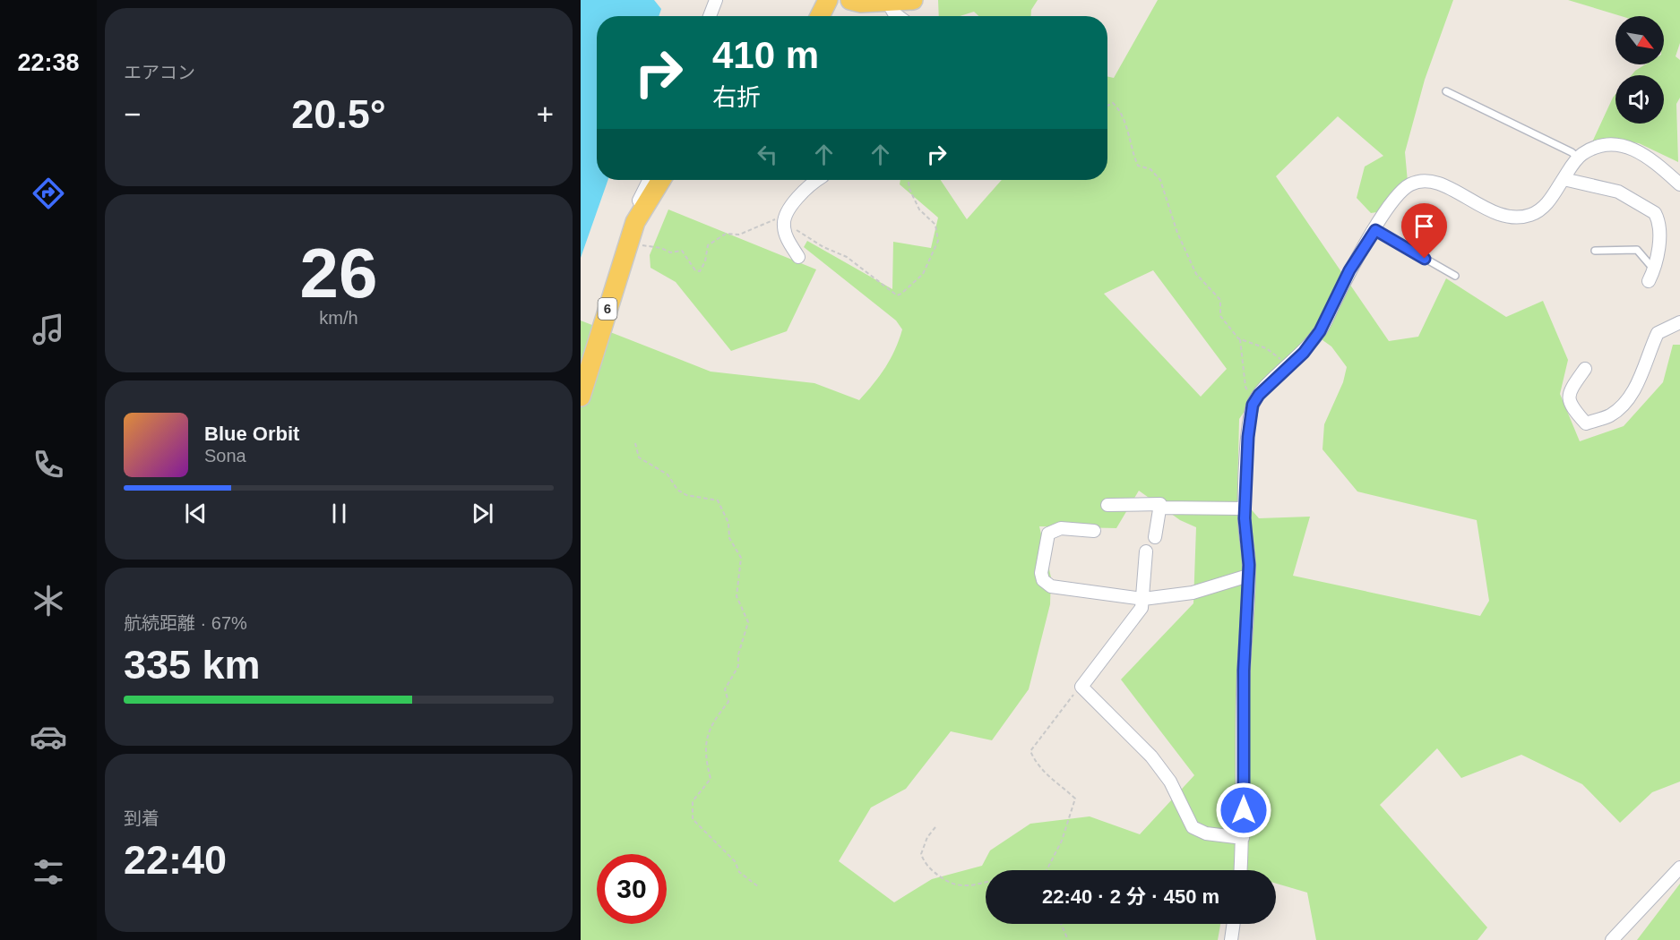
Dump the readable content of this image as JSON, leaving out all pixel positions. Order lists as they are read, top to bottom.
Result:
{
  "streets": {
    "main road": ["6"]
  },
  "north": "bottom right",
  "page": {
    "tabs": "22:38",
    "tile": [
      "エアコン",
      ["26", "km/h"],
      ["航続距離 · 67%", "335 km"],
      ["到着", "22:40"]
    ],
    "turn": ["410 m", "右折"],
    "heat": ["−", "20.5°", "+"],
    "song": ["Blue Orbit", "Sona"],
    "limit": "30",
    "trip": "22:40 · 2 分 · 450 m"
  }
}
